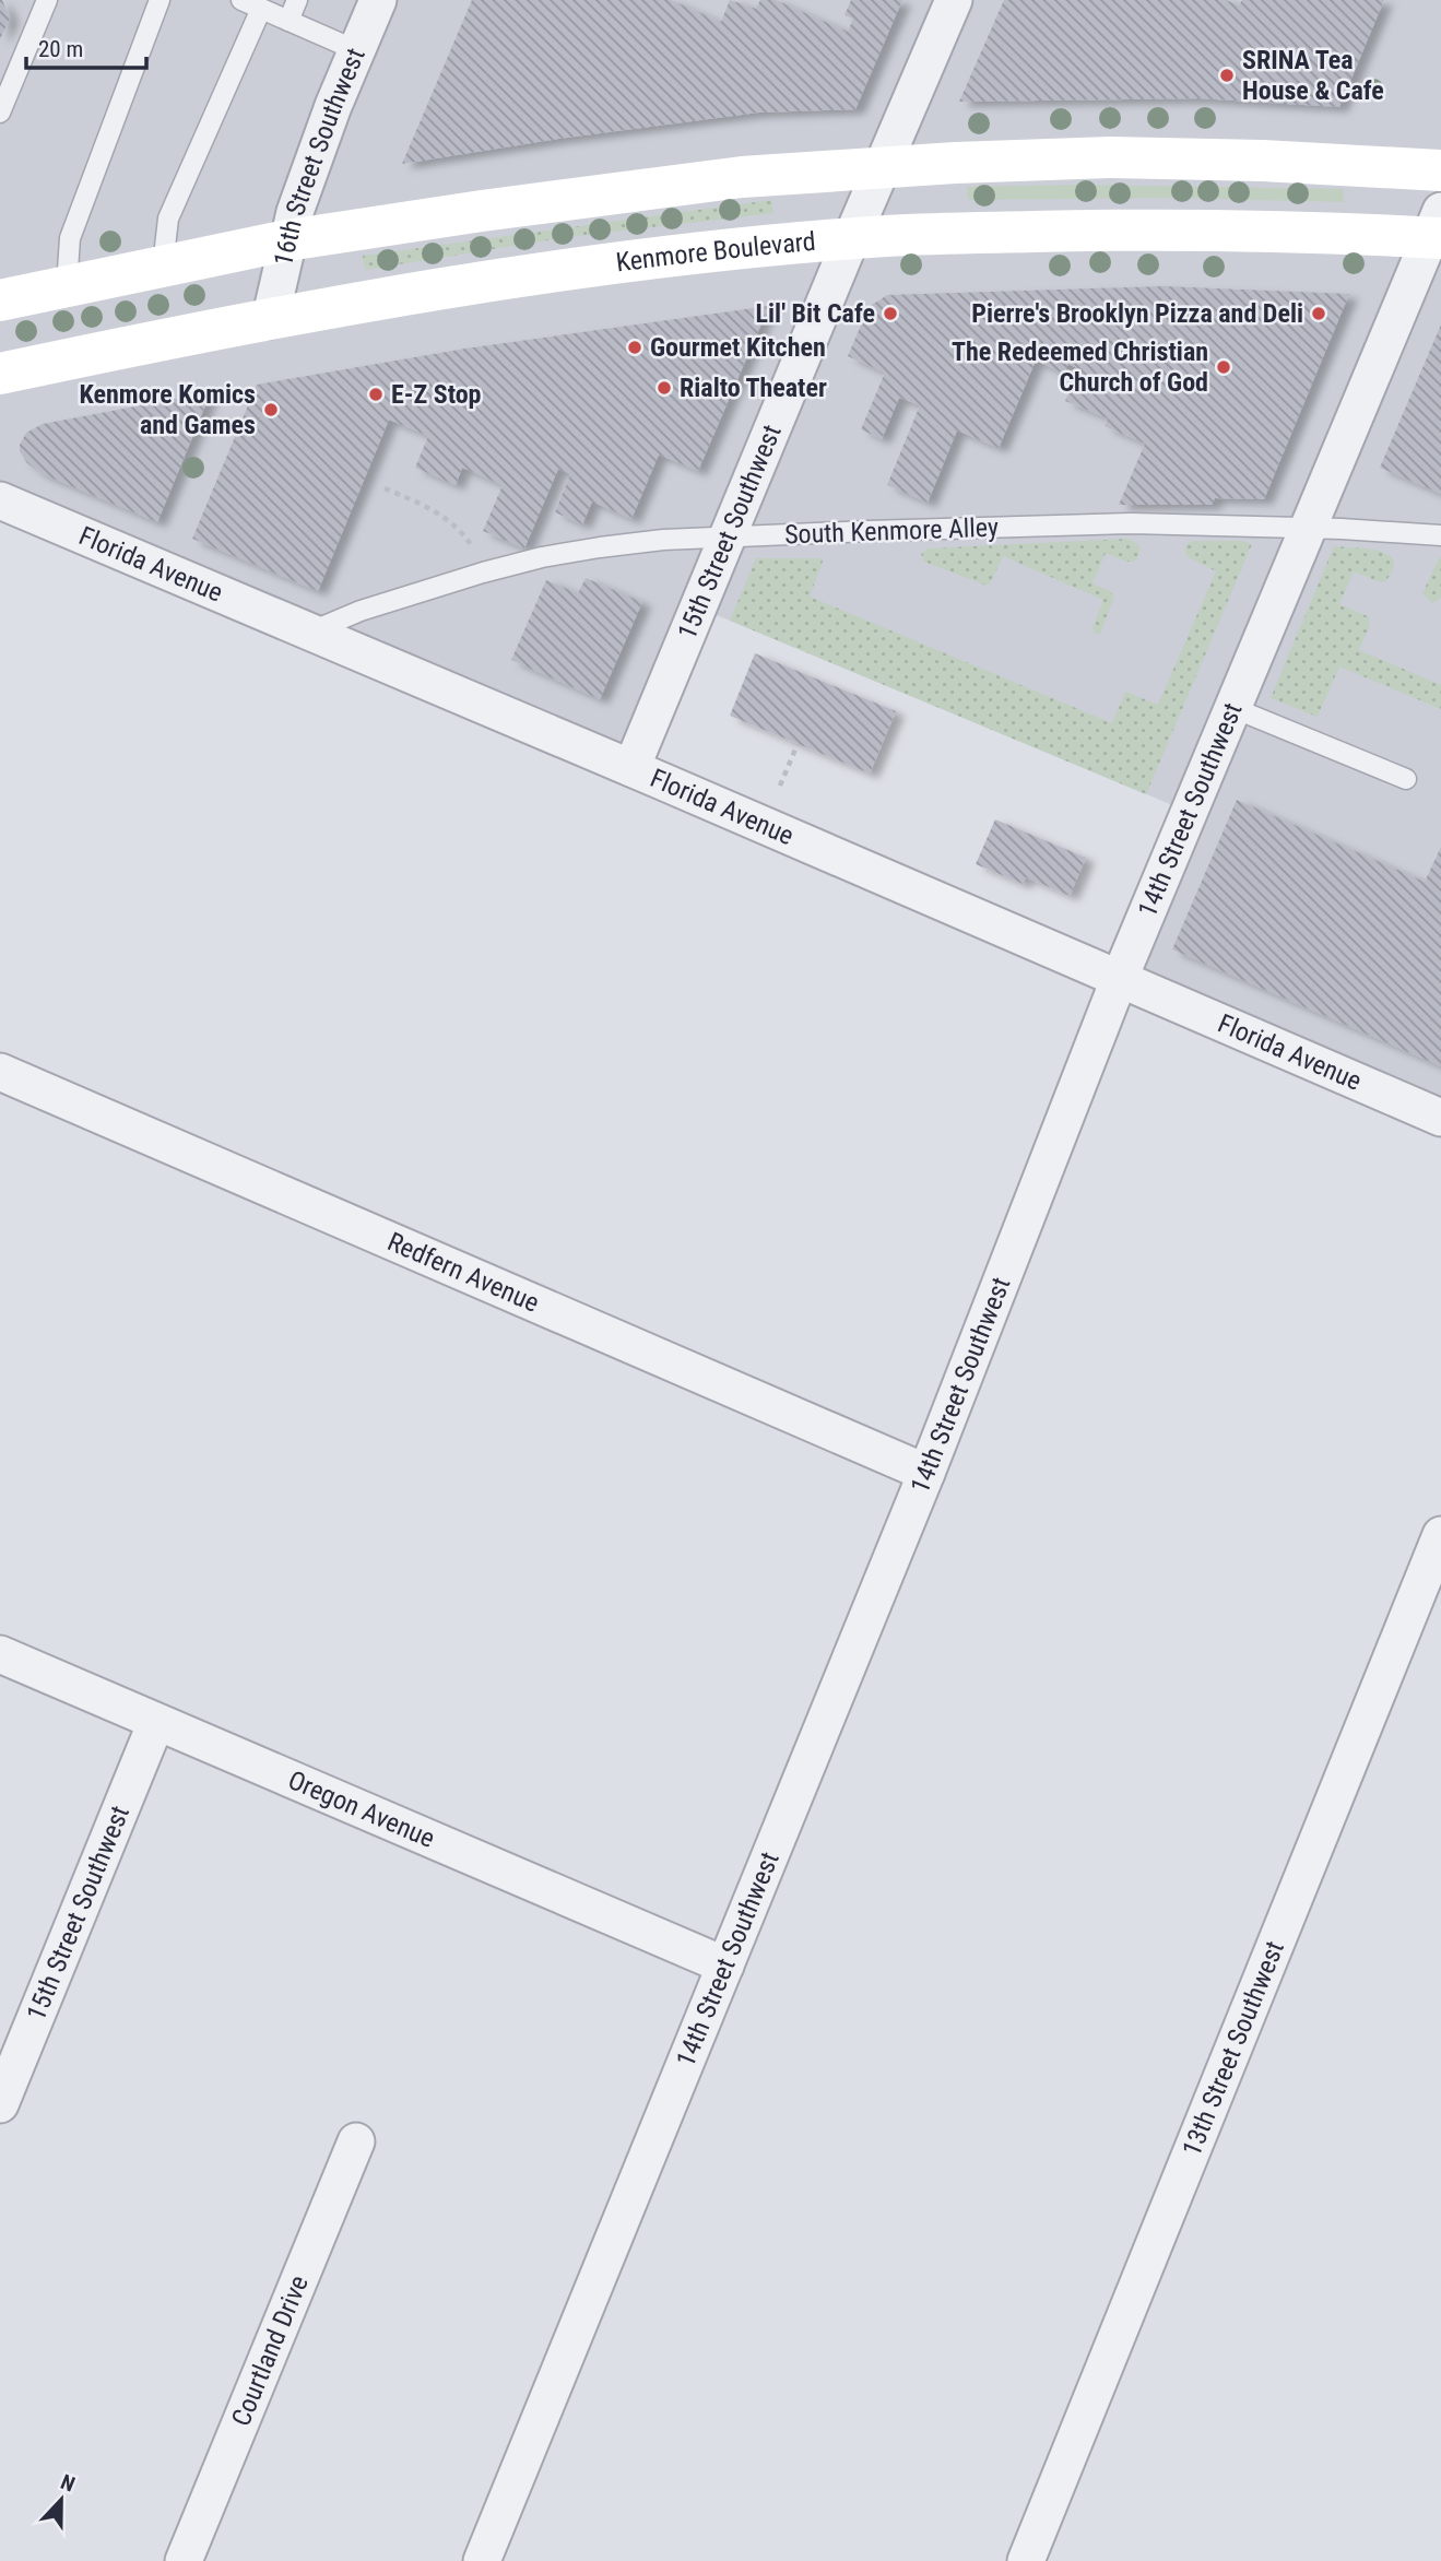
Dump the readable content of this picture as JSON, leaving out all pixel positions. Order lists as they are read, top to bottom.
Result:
{
  "streets": {
    "main road": ["Kenmore Boulevard"],
    "street": [
      "16th Street Southwest",
      "15th Street Southwest",
      "Florida Avenue",
      "14th Street Southwest",
      "Redfern Avenue",
      "Oregon Avenue",
      "13th Street Southwest",
      "Courtland Drive"
    ],
    "lane": ["South Kenmore Alley"]
  },
  "crossings": [
    ["16th Street Southwest", "Kenmore Boulevard"],
    ["Kenmore Boulevard", "15th Street Southwest"],
    ["Kenmore Boulevard", "14th Street Southwest"],
    ["South Kenmore Alley", "15th Street Southwest"],
    ["South Kenmore Alley", "Florida Avenue"],
    ["South Kenmore Alley", "14th Street Southwest"],
    ["15th Street Southwest", "Florida Avenue"],
    ["15th Street Southwest", "Oregon Avenue"],
    ["Florida Avenue", "14th Street Southwest"],
    ["14th Street Southwest", "Redfern Avenue"],
    ["14th Street Southwest", "Oregon Avenue"]
  ],
  "places": [
    "SRINA Tea House & Cafe",
    "Lil' Bit Cafe",
    "Pierre's Brooklyn Pizza and Deli",
    "Gourmet Kitchen",
    "The Redeemed Christian Church of God",
    "Rialto Theater",
    "E-Z Stop",
    "Kenmore Komics and Games"
  ],
  "scale_bar": "20 m",
  "north": "top"
}
